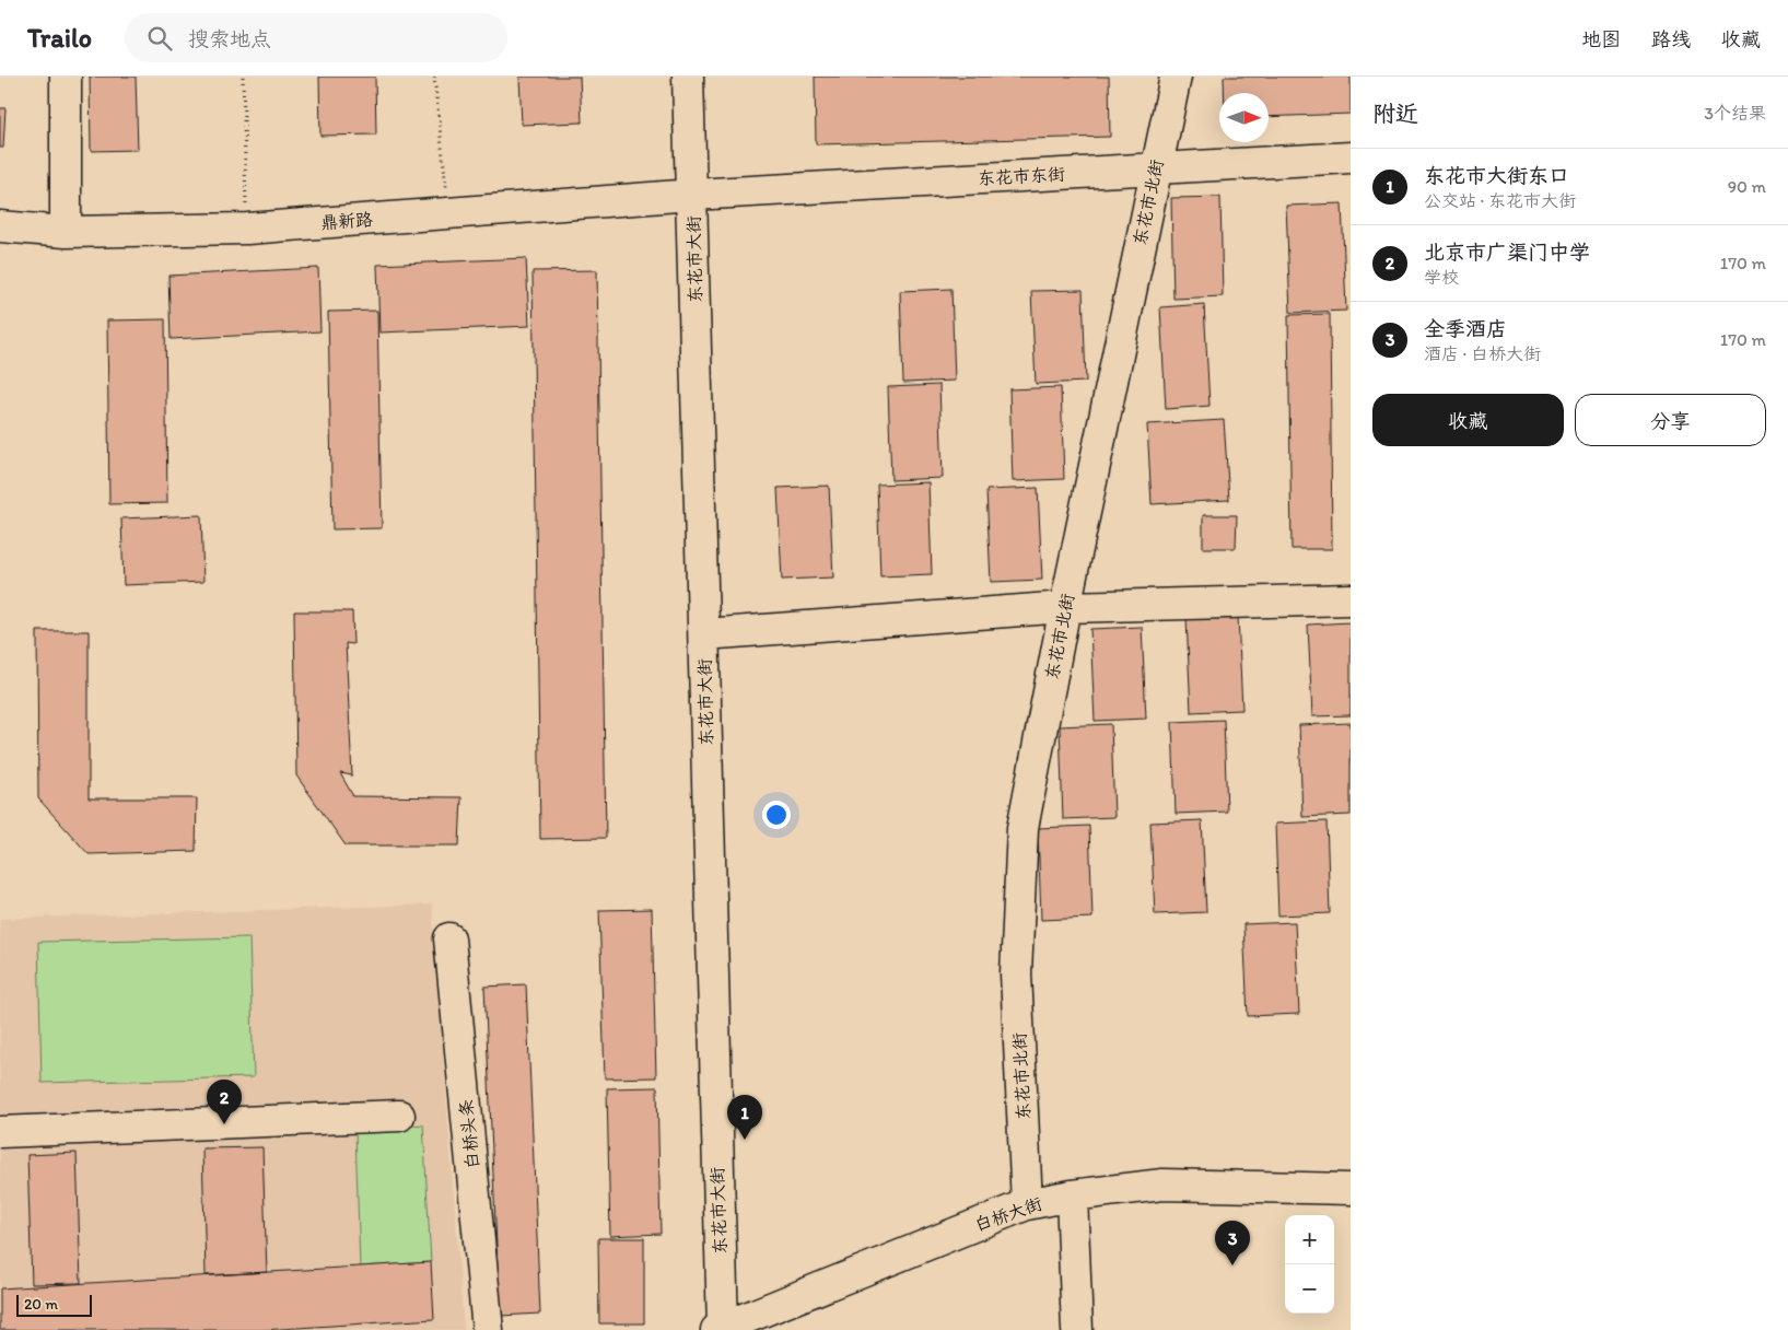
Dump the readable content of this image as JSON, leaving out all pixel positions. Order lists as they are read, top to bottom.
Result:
{
  "streets": {
    "street": [
      "东花市东街",
      "东花市北街",
      "鼎新路",
      "东花市大街",
      "白桥头条",
      "白桥大街"
    ]
  },
  "crossings": [
    ["东花市东街", "东花市北街"],
    ["东花市东街", "鼎新路"],
    ["东花市东街", "东花市大街"],
    ["东花市北街", "白桥大街"],
    ["鼎新路", "东花市大街"],
    ["东花市大街", "白桥大街"]
  ],
  "scale_bar": "20 m",
  "north": "right",
  "page": {
    "header": "Trailo",
    "search": "搜索地点",
    "nav": ["地图", "路线", "收藏"],
    "heading": ["附近", "3个结果"],
    "list": [
      {
        "mark": "1",
        "name": "东花市大街东口",
        "note": "公交站 · 东花市大街",
        "value": "90 m"
      },
      {
        "mark": "2",
        "name": "北京市广渠门中学",
        "note": "学校",
        "value": "170 m"
      },
      {
        "mark": "3",
        "name": "全季酒店",
        "note": "酒店 · 白桥大街",
        "value": "170 m"
      }
    ],
    "buttons": ["收藏", "分享"],
    "pins": ["2", "1", "3"],
    "map_buttons": ["+", "−"],
    "scale": "20 m"
  }
}
